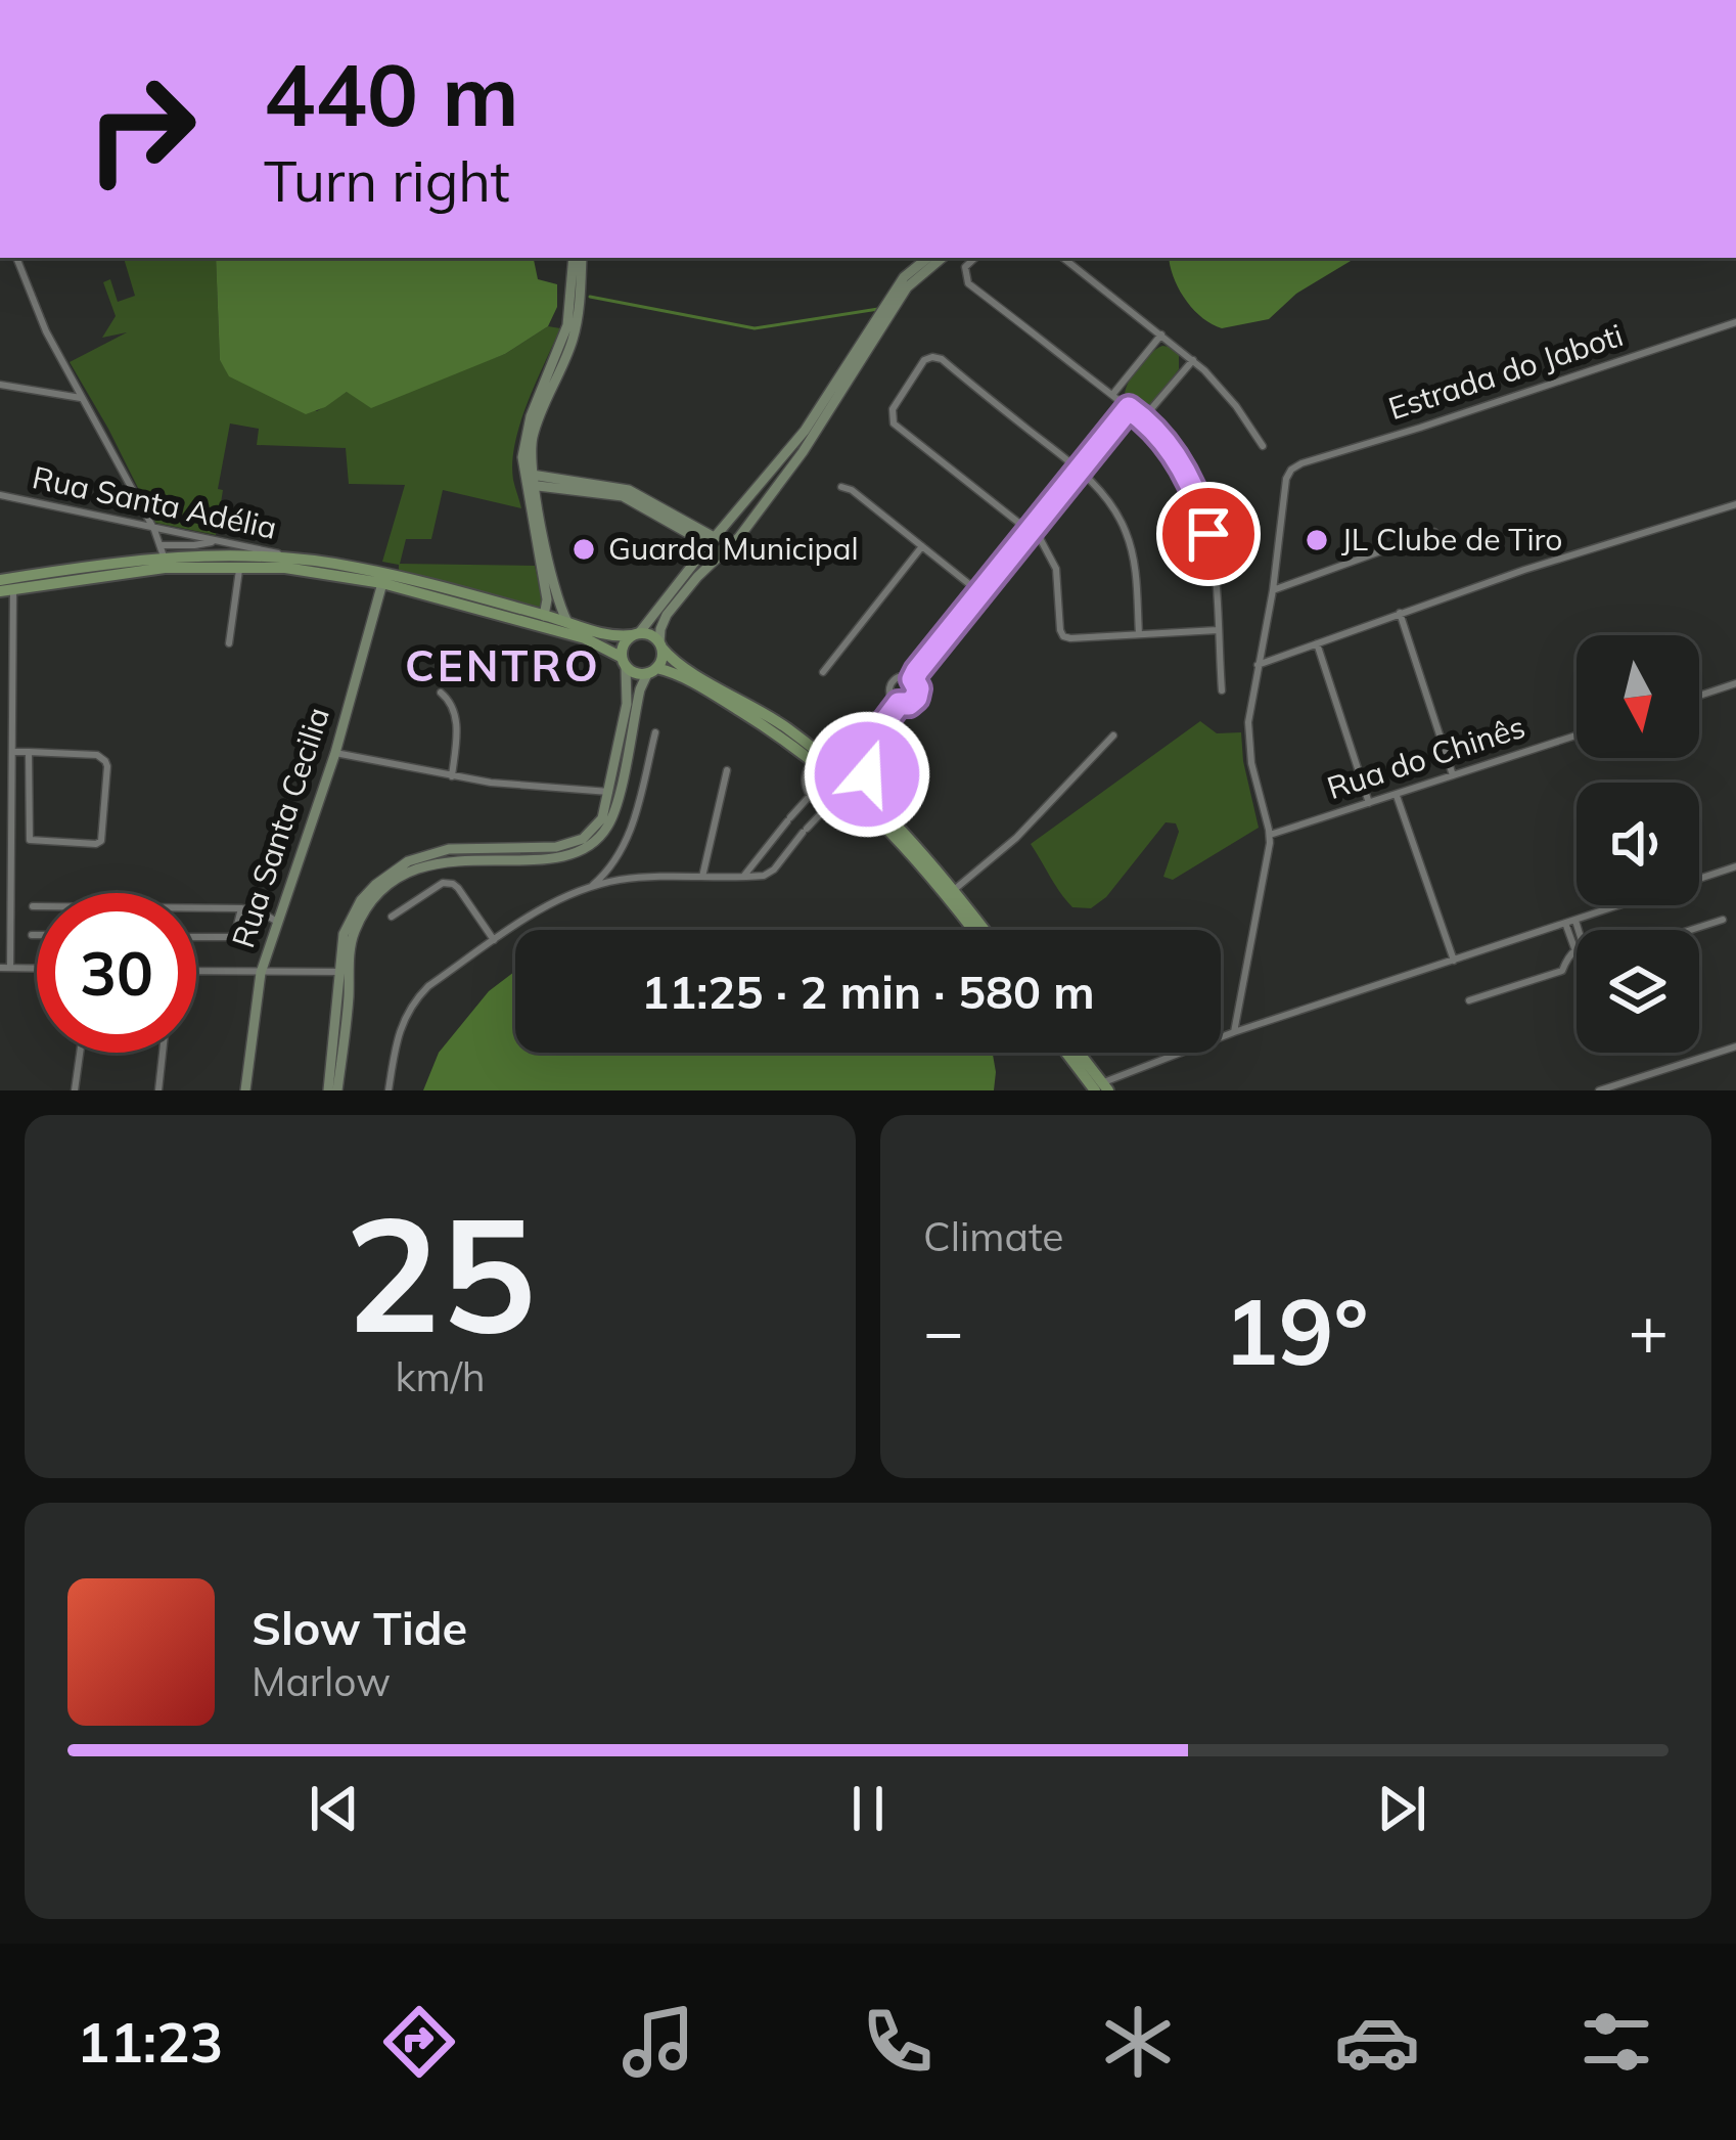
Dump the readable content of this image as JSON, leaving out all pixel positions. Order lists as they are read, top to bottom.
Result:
{
  "streets": {
    "street": [
      "Estrada do Jaboti",
      "Rua Santa Adélia",
      "Rua do Chinês",
      "Rua Santa Cecilia"
    ]
  },
  "districts": ["CENTRO"],
  "places": ["JL Clube de Tiro", "Guarda Municipal"],
  "north": "bottom",
  "page": {
    "turn": ["440 m", "Turn right"],
    "limit": "30",
    "trip": "11:25 · 2 min · 580 m",
    "tile": [
      ["25", "km/h"],
      "Climate"
    ],
    "heat": ["−", "19°", "+"],
    "song": ["Slow Tide", "Marlow"],
    "tabs": "11:23"
  }
}
